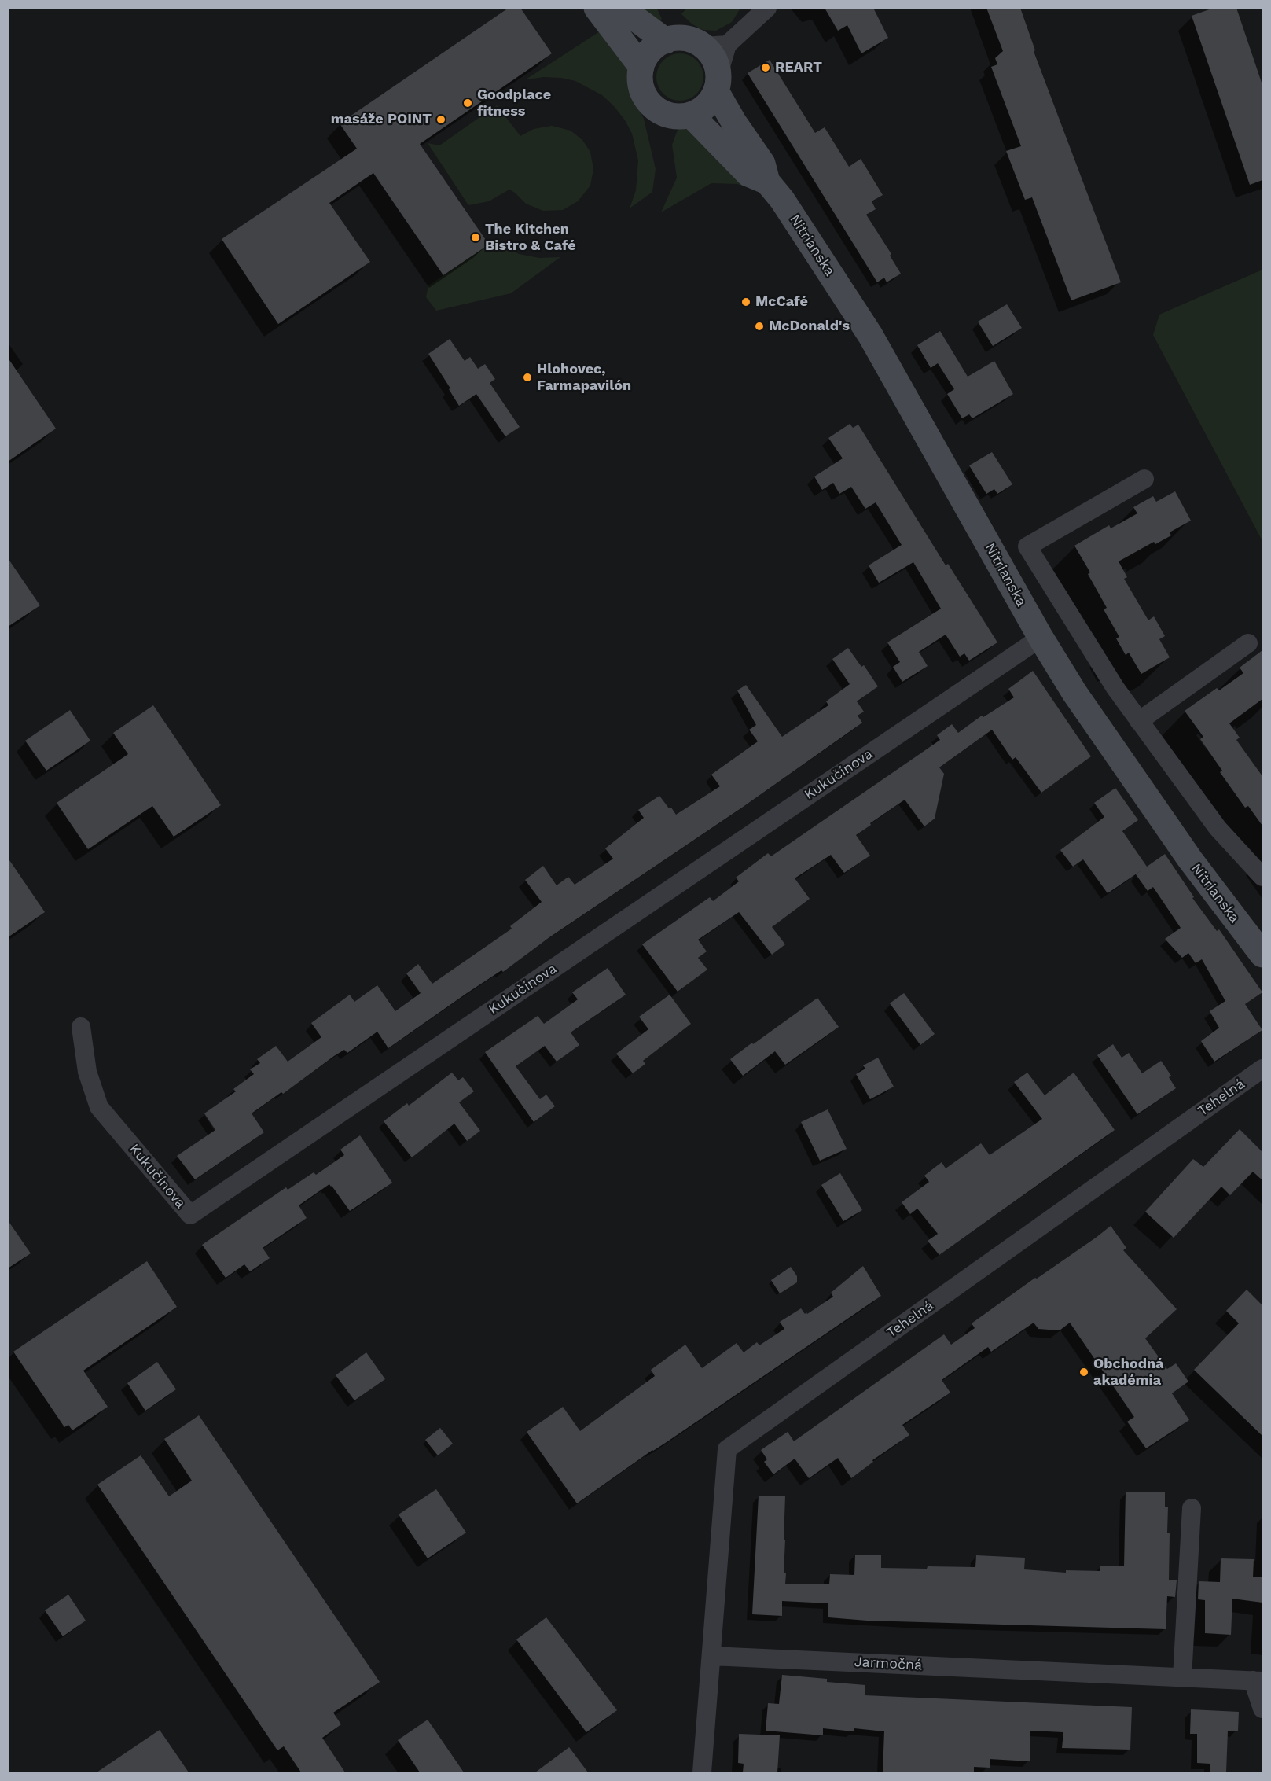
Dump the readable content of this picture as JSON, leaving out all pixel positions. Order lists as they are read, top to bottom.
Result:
{
  "streets": {
    "main road": ["Nitrianska"],
    "street": ["Kukučínova", "Tehelná", "Jarmočná"]
  },
  "crossings": [
    ["Nitrianska", "Kukučínova"],
    ["Tehelná", "Jarmočná"]
  ],
  "places": [
    "REART",
    "Goodplace fitness",
    "masáže POINT",
    "The Kitchen Bistro & Café",
    "McCafé",
    "McDonald's",
    "Hlohovec, Farmapavilón",
    "Obchodná akadémia"
  ]
}
